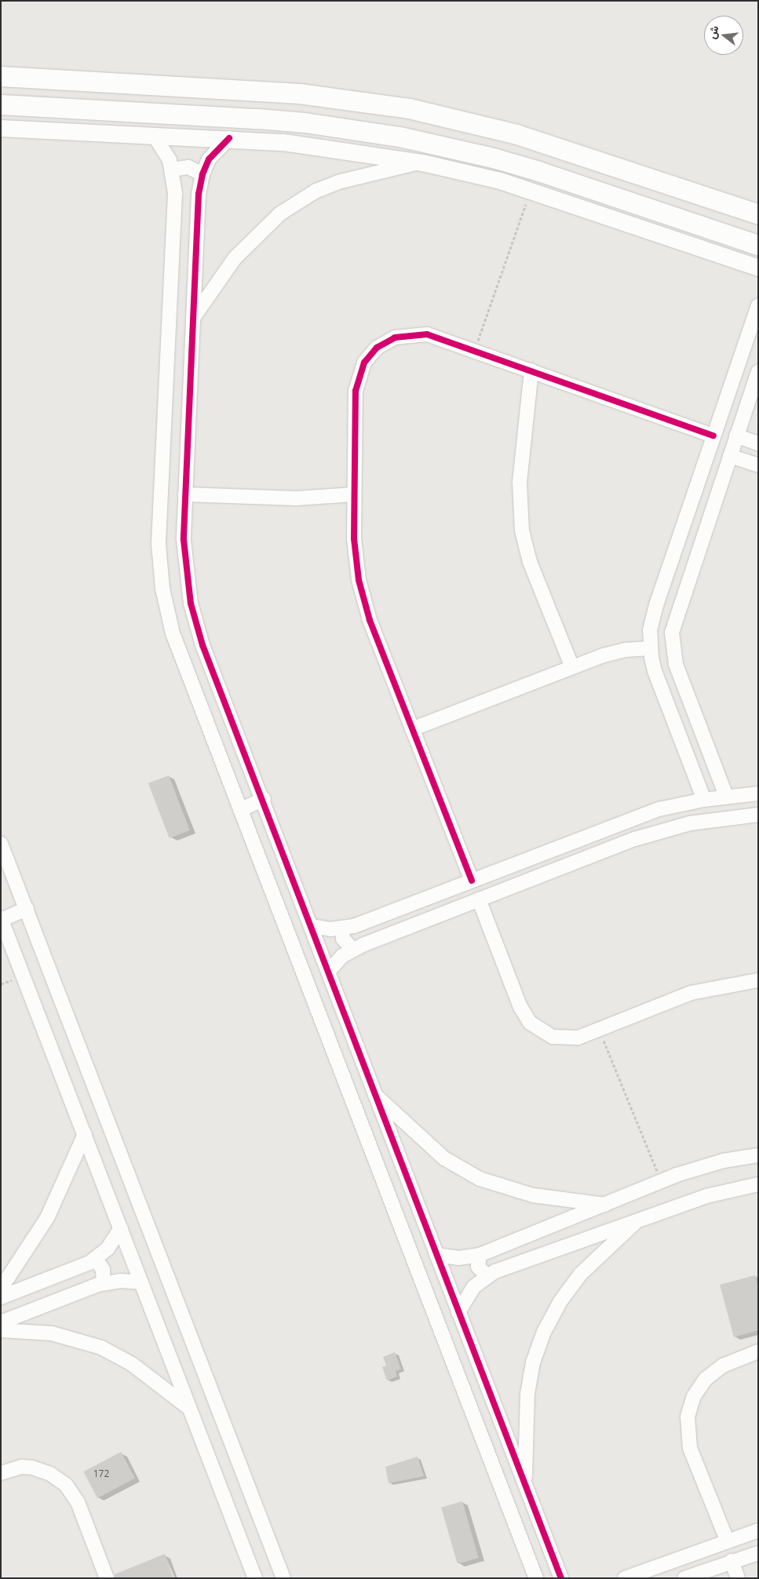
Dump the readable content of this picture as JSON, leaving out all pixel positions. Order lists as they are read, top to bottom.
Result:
{
  "house_numbers": ["172"],
  "north": "left"
}
